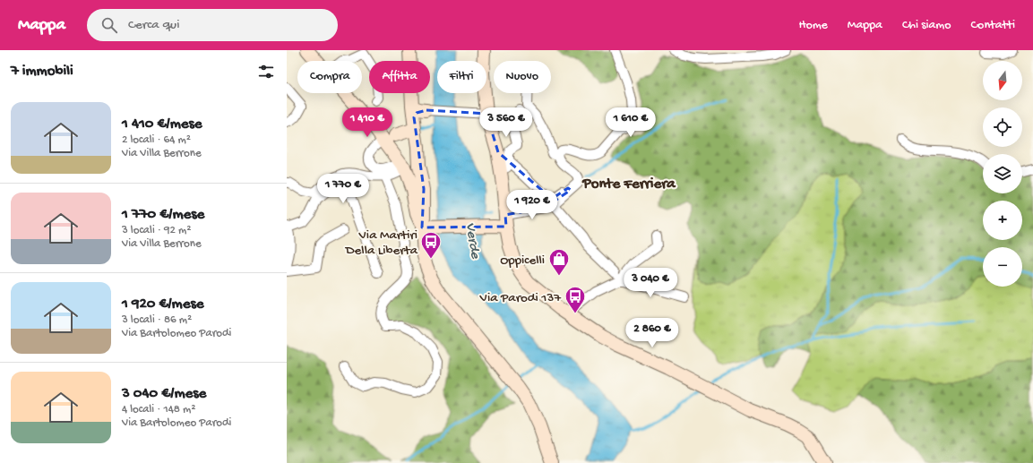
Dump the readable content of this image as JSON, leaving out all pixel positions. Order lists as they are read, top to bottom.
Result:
{
  "districts": ["Ponte Ferriera"],
  "water": ["Verde"],
  "places": {
    "bus stop": ["Via Martiri Della Liberta", "Via Parodi 137"],
    "shop": ["Oppicelli"]
  },
  "north": "bottom",
  "page": {
    "header": "Mappa",
    "search": "Cerca qui",
    "nav": [
      "Home",
      "Mappa",
      "Chi siamo",
      "Contatti"
    ],
    "heading": "7 immobili",
    "map_buttons": ["+", "−"],
    "chip": [
      "Compra",
      "Affitta",
      "Filtri",
      "Nuovo"
    ],
    "list": [
      {
        "name": "1 410 €/mese",
        "note": "2 locali · 64 m² · Via Villa Berrone"
      },
      {
        "name": "1 770 €/mese",
        "note": "3 locali · 92 m² · Via Villa Berrone"
      },
      {
        "name": "1 920 €/mese",
        "note": "3 locali · 86 m² · Via Bartolomeo Parodi"
      },
      {
        "name": "3 040 €/mese",
        "note": "4 locali · 148 m² · Via Bartolomeo Parodi"
      }
    ],
    "price": [
      "1 410 €",
      "3 560 €",
      "1 610 €",
      "1 770 €",
      "1 920 €",
      "3 040 €",
      "2 860 €"
    ]
  }
}
